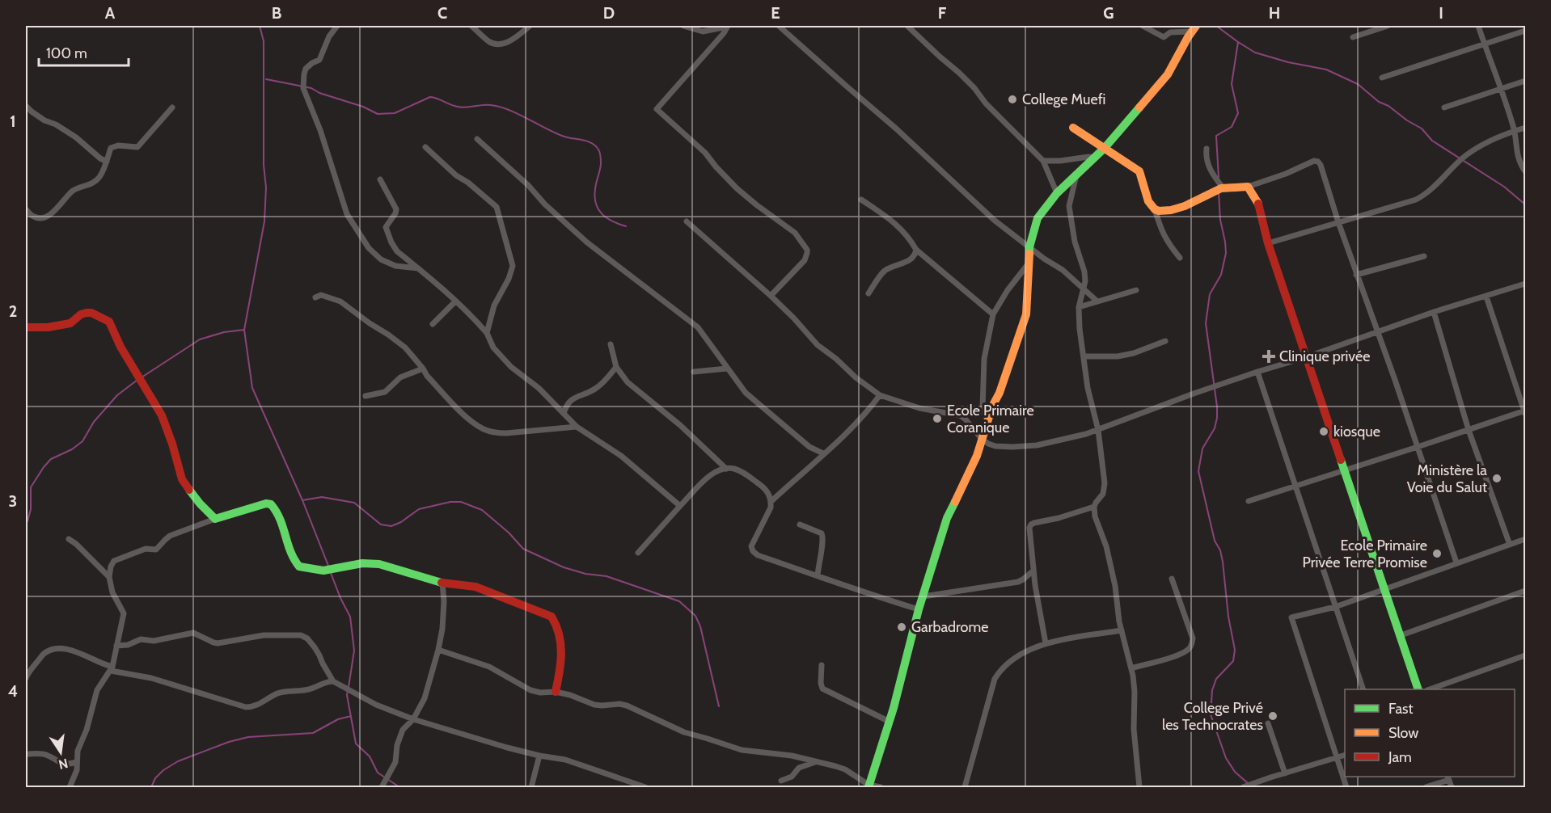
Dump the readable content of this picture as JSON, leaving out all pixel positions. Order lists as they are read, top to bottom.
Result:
{
  "places": {
    "other": [
      "College Muefi",
      "Ecole Primaire Coranique",
      "kiosque",
      "Ministère la Voie du Salut",
      "Ecole Primaire Privée Terre Promise",
      "Garbadrome",
      "College Privé les Technocrates"
    ],
    "health": ["Clinique privée"]
  },
  "legend": ["Fast", "Slow", "Jam"],
  "scale_bar": "100 m",
  "north": "bottom",
  "grid": {
    "columns": [
      "A",
      "B",
      "C",
      "D",
      "E",
      "F",
      "G",
      "H",
      "I"
    ],
    "rows": [
      "1",
      "2",
      "3",
      "4"
    ]
  }
}
